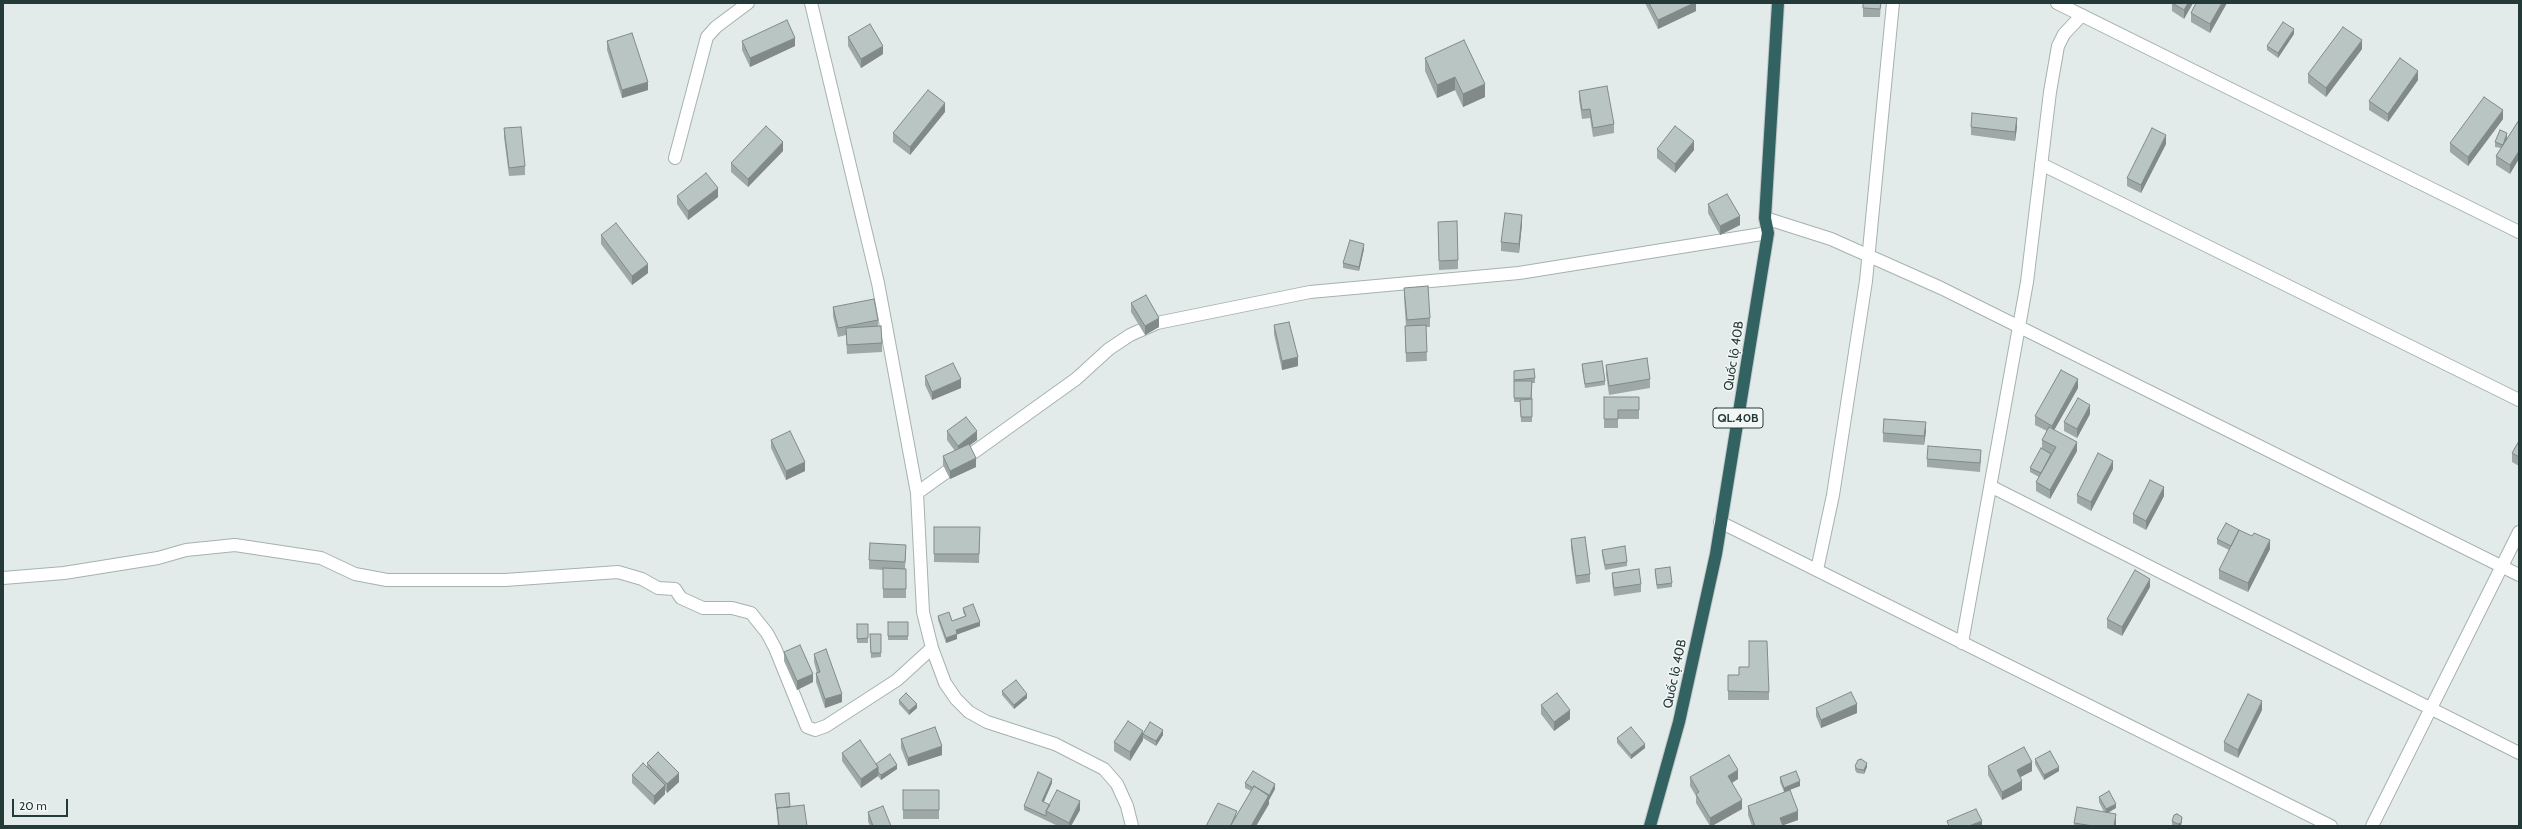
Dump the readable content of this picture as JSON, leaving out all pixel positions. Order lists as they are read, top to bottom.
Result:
{
  "streets": {
    "highway": ["Quốc lộ 40B", "QL.40B"]
  },
  "scale_bar": "20 m"
}
